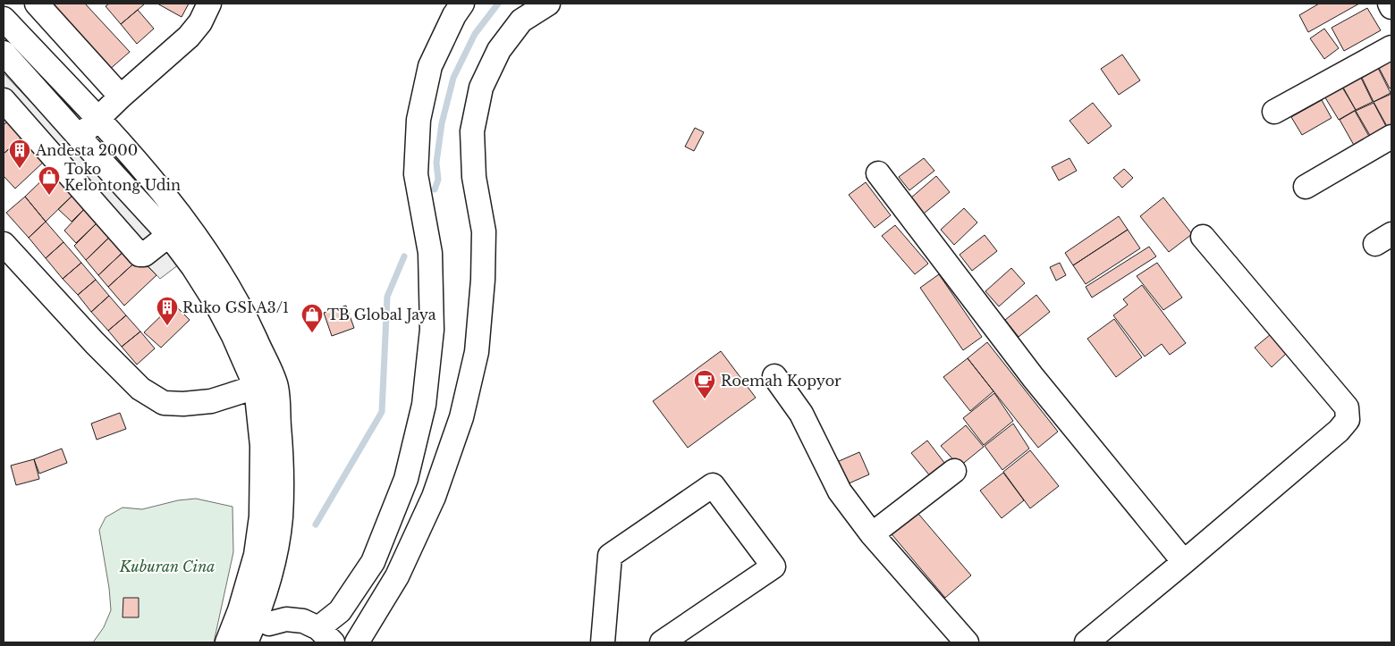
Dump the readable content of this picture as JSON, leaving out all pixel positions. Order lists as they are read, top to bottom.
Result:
{
  "parks": ["Kuburan Cina"],
  "places": {
    "building": ["Andesta 2000", "Ruko GSI A3/1"],
    "shop": ["Toko Kelontong Udin", "TB Global Jaya"],
    "cafe": ["Roemah Kopyor"]
  }
}
